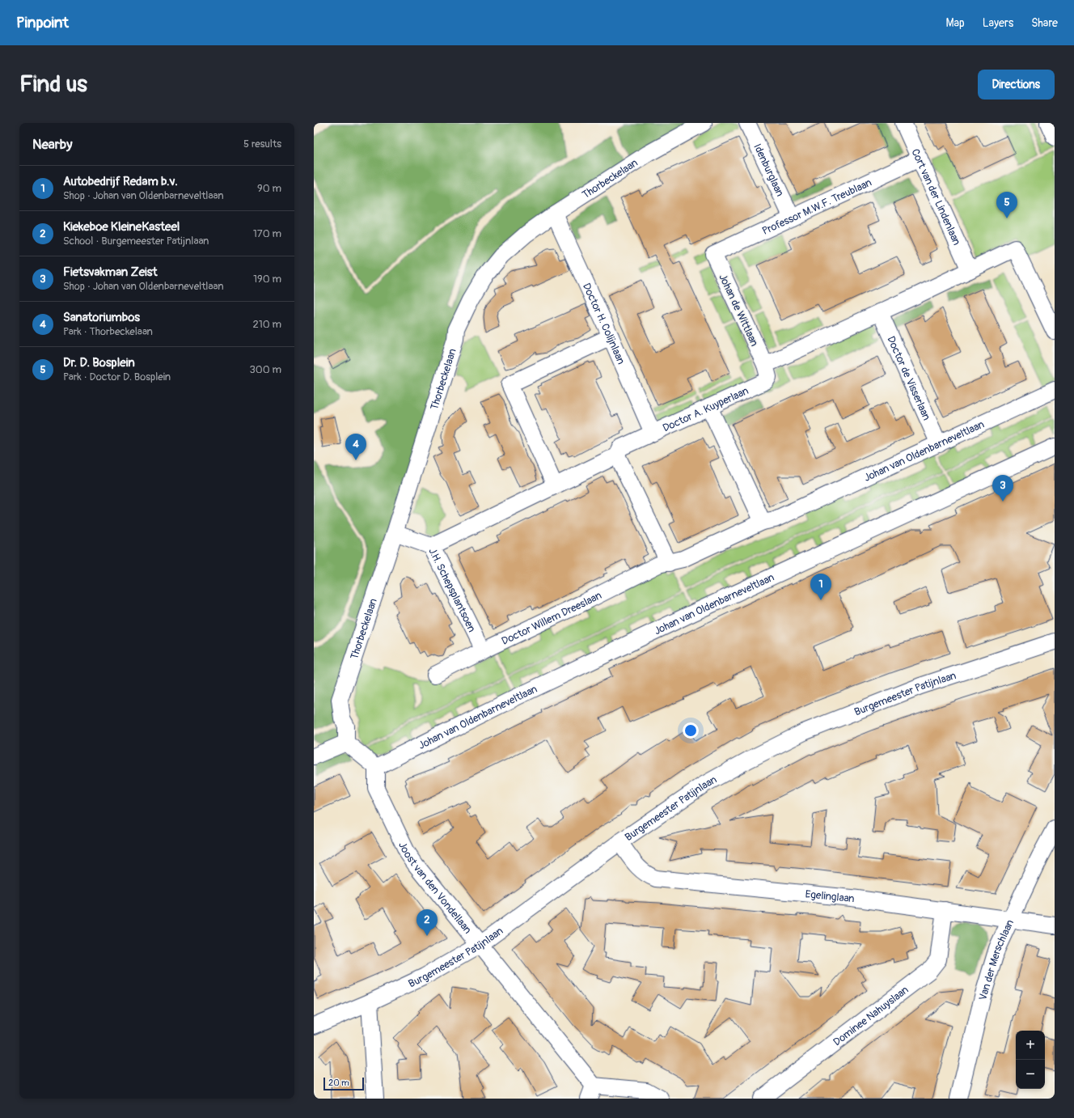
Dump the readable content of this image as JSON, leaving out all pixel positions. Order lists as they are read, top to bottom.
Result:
{
  "streets": {
    "street": [
      "Idenburglaan",
      "Thorbeckelaan",
      "Cort van der Lindenlaan",
      "Professor M.W.F. Treublaan",
      "Johan de Wittlaan",
      "Doctor H. Colijnlaan",
      "Doctor de Visserlaan",
      "Doctor A. Kuyperlaan",
      "Johan van Oldenbarneveltlaan",
      "J.H. Schepsplantsoen",
      "Doctor Willem Dreeslaan",
      "Burgemeester Patijnlaan",
      "Joost van den Vondellaan",
      "Egelinglaan",
      "Van der Merschlaan",
      "Dominee Nahuyslaan"
    ]
  },
  "crossings": [
    ["Idenburglaan", "Professor M.W.F. Treublaan"],
    ["Thorbeckelaan", "Doctor H. Colijnlaan"],
    ["Thorbeckelaan", "J.H. Schepsplantsoen"],
    ["Cort van der Lindenlaan", "Professor M.W.F. Treublaan"],
    ["Professor M.W.F. Treublaan", "Johan de Wittlaan"],
    ["Johan de Wittlaan", "Doctor A. Kuyperlaan"],
    ["Doctor H. Colijnlaan", "Doctor A. Kuyperlaan"],
    ["Doctor de Visserlaan", "Johan van Oldenbarneveltlaan"],
    ["Doctor A. Kuyperlaan", "J.H. Schepsplantsoen"],
    ["Johan van Oldenbarneveltlaan", "Doctor Willem Dreeslaan"],
    ["Johan van Oldenbarneveltlaan", "Joost van den Vondellaan"],
    ["J.H. Schepsplantsoen", "Doctor Willem Dreeslaan"],
    ["Burgemeester Patijnlaan", "Joost van den Vondellaan"],
    ["Burgemeester Patijnlaan", "Egelinglaan"],
    ["Egelinglaan", "Van der Merschlaan"],
    ["Egelinglaan", "Dominee Nahuyslaan"]
  ],
  "scale_bar": "20 m",
  "page": {
    "header": "Pinpoint",
    "nav": ["Map", "Layers", "Share"],
    "buttons": "Directions",
    "title": "Find us",
    "heading": ["Nearby", "5 results"],
    "list": [
      {
        "mark": "1",
        "name": "Autobedrijf Redam b.v.",
        "note": "Shop · Johan van Oldenbarneveltlaan",
        "value": "90 m"
      },
      {
        "mark": "2",
        "name": "Kiekeboe KleineKasteel",
        "note": "School · Burgemeester Patijnlaan",
        "value": "170 m"
      },
      {
        "mark": "3",
        "name": "Fietsvakman Zeist",
        "note": "Shop · Johan van Oldenbarneveltlaan",
        "value": "190 m"
      },
      {
        "mark": "4",
        "name": "Sanatoriumbos",
        "note": "Park · Thorbeckelaan",
        "value": "210 m"
      },
      {
        "mark": "5",
        "name": "Dr. D. Bosplein",
        "note": "Park · Doctor D. Bosplein",
        "value": "300 m"
      }
    ],
    "pins": [
      "5",
      "4",
      "3",
      "1",
      "2"
    ],
    "map_buttons": ["+", "−"],
    "scale": "20 m"
  }
}
